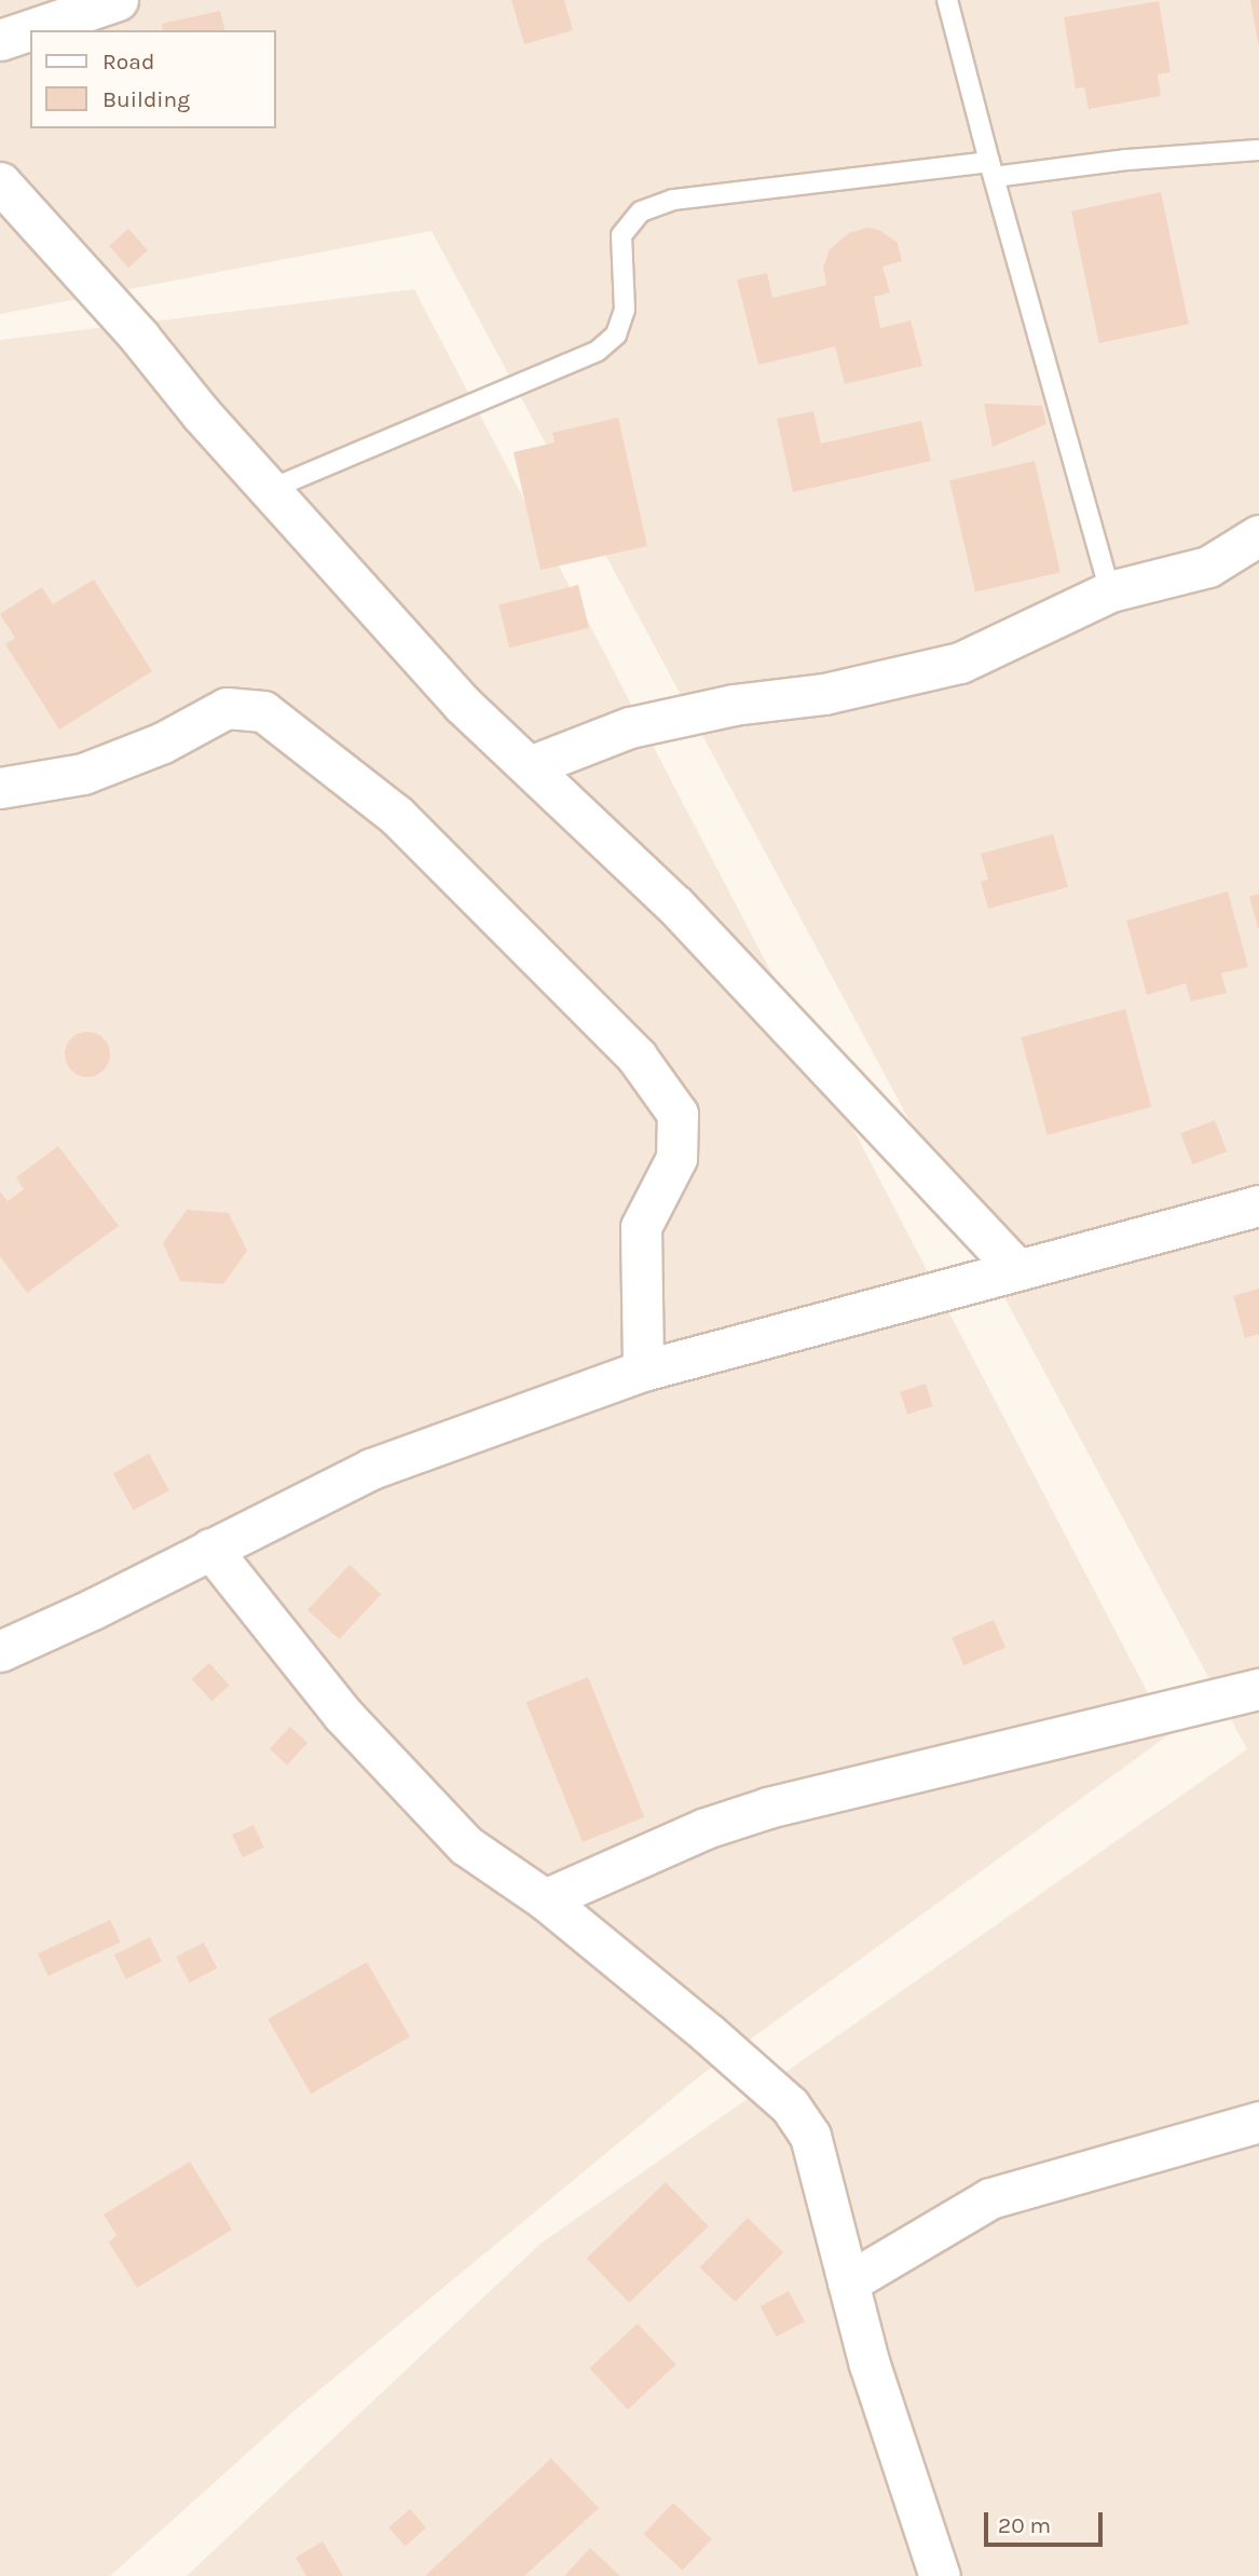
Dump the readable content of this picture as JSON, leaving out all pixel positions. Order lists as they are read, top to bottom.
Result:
{
  "legend": ["Road", "Building"],
  "scale_bar": "20 m"
}
